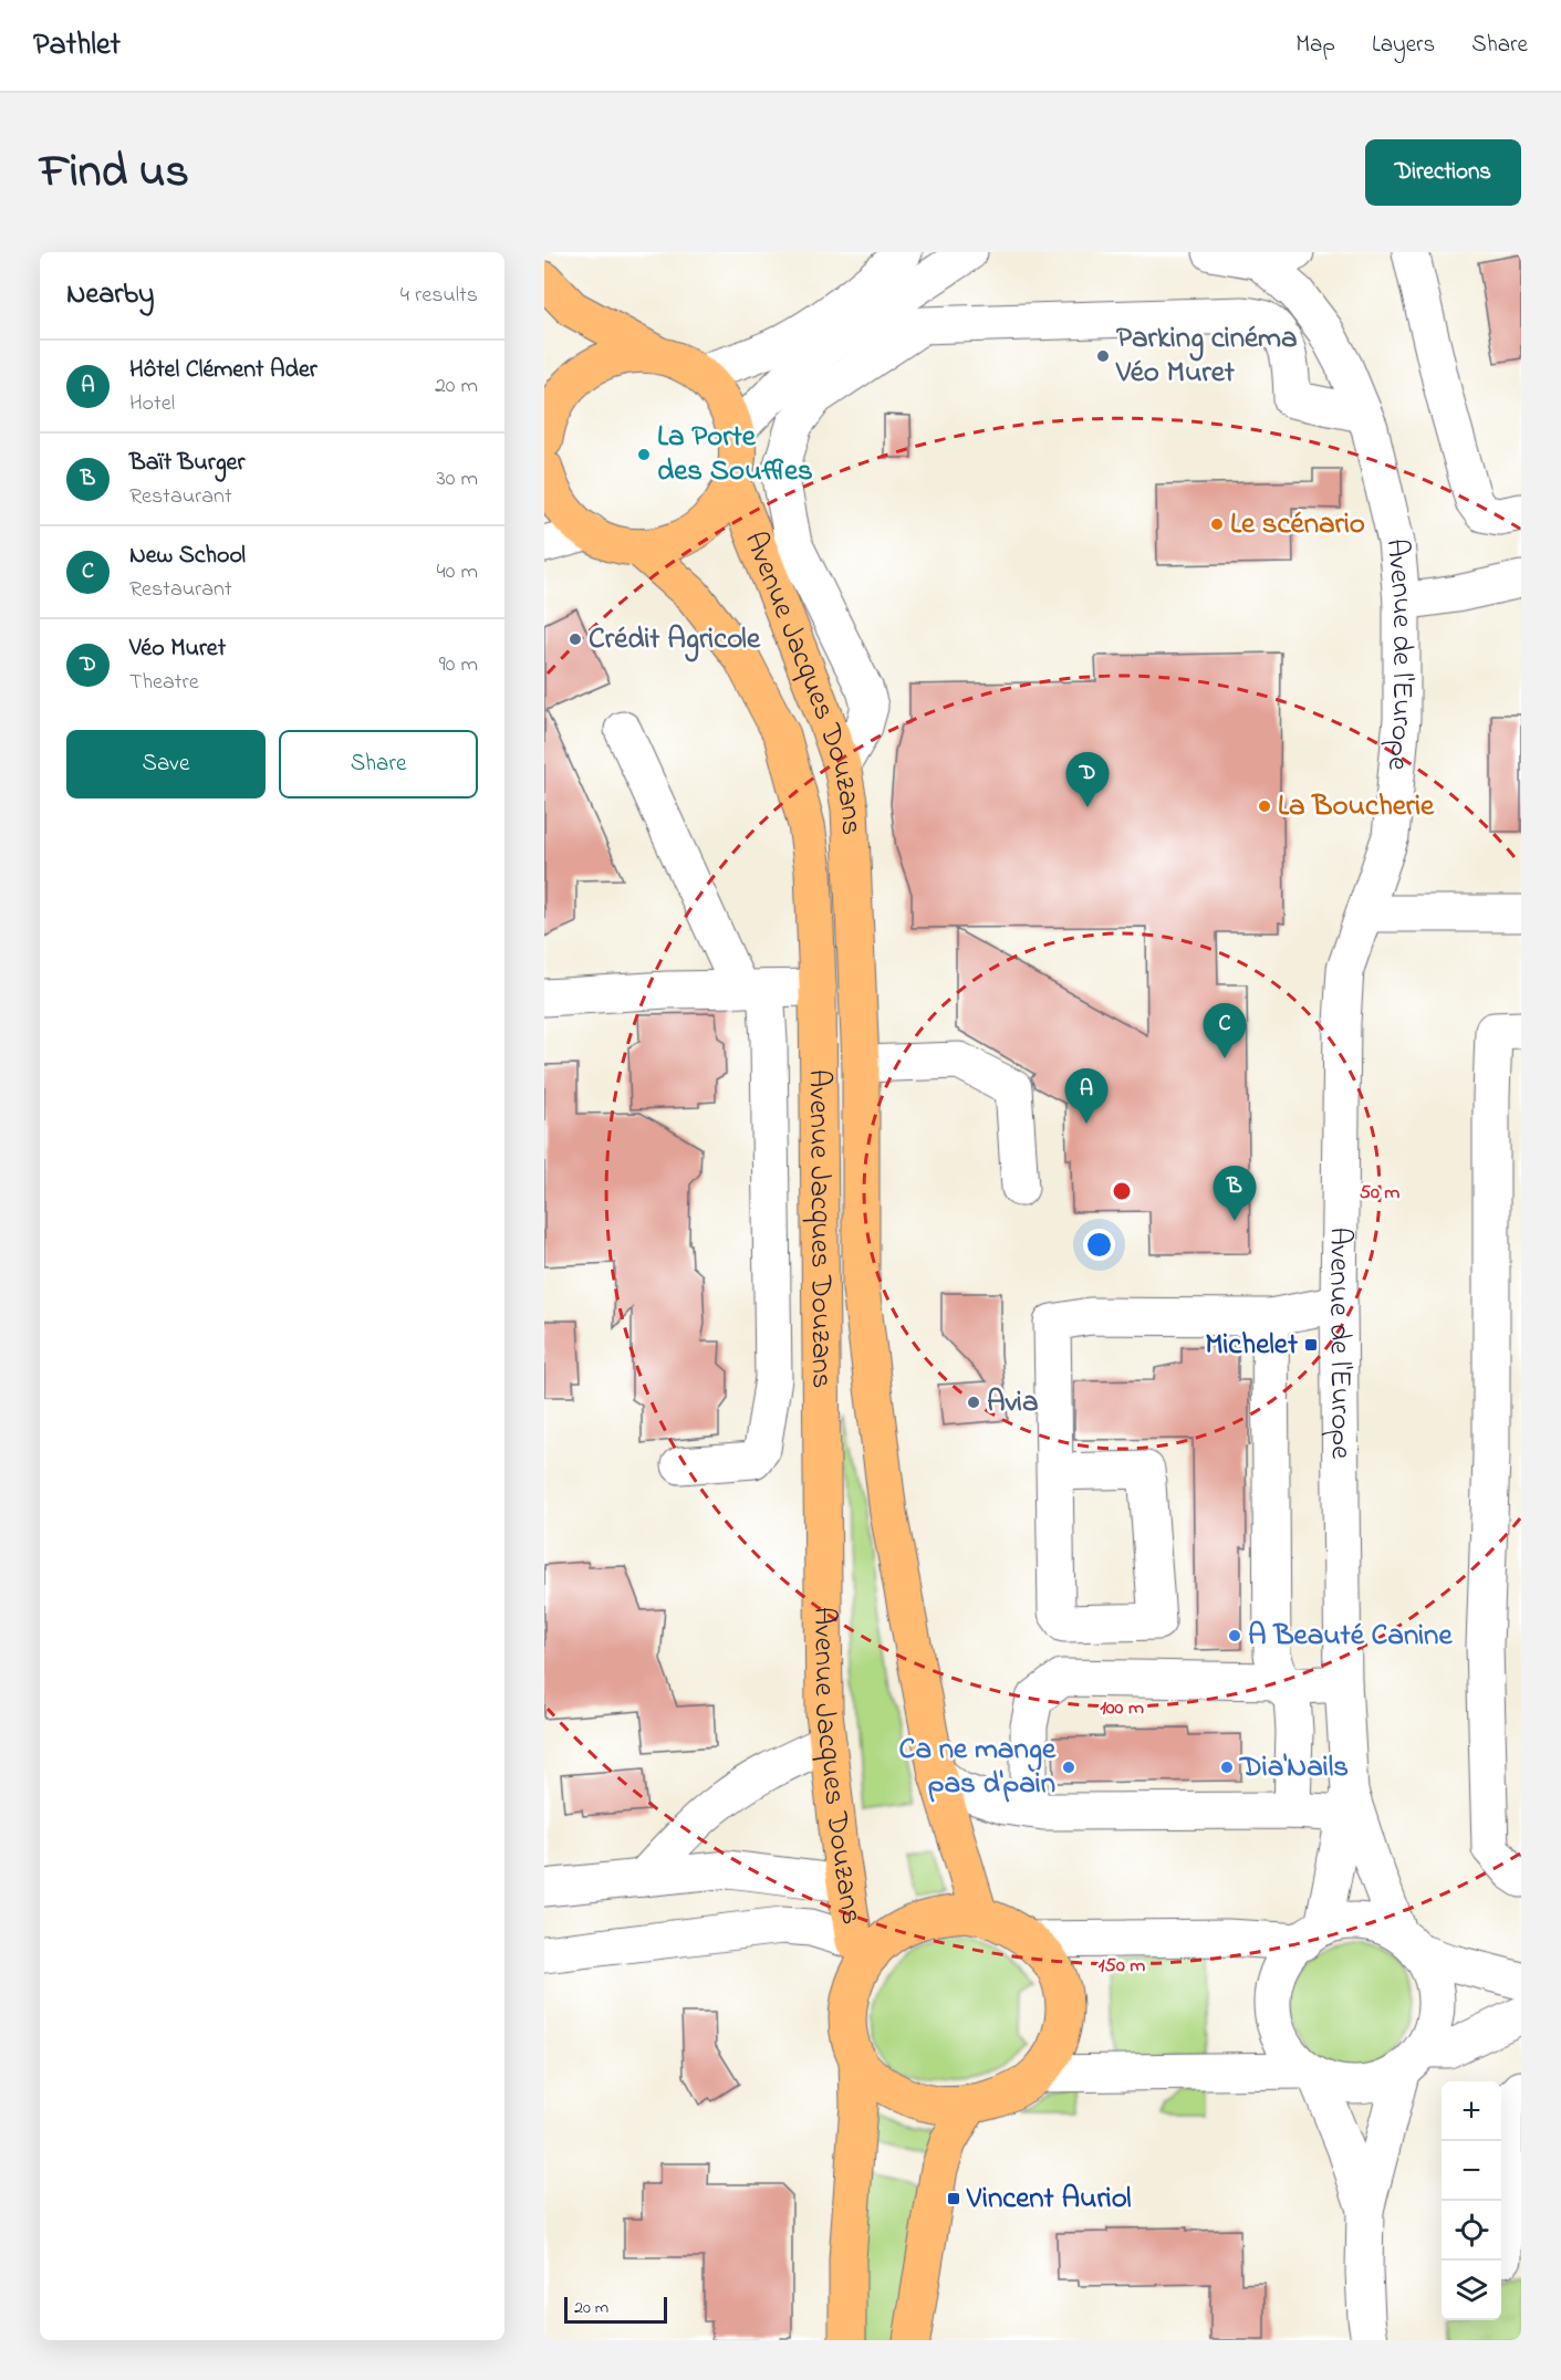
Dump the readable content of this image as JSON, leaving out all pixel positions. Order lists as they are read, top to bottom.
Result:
{
  "streets": {
    "main road": ["Avenue Jacques Douzans"],
    "street": ["Avenue de l'Europe"]
  },
  "places": {
    "other": [
      "Parking cinéma Véo Muret",
      "La Porte des Souffles",
      "Le scénario",
      "Crédit Agricole",
      "La Boucherie",
      "Avia",
      "A Beauté Canine",
      "Ca ne mange pas d'pain",
      "Dia'Nails"
    ],
    "transit": ["Michelet", "Vincent Auriol"]
  },
  "scale_bar": "20 m",
  "page": {
    "header": "Pathlet",
    "nav": ["Map", "Layers", "Share"],
    "title": "Find us",
    "buttons": [
      "Directions",
      ["Save", "Share"]
    ],
    "heading": ["Nearby", "4 results"],
    "list": [
      {
        "mark": "A",
        "name": "Hôtel Clément Ader",
        "note": "Hotel",
        "value": "20 m"
      },
      {
        "mark": "B",
        "name": "Baït Burger",
        "note": "Restaurant",
        "value": "30 m"
      },
      {
        "mark": "C",
        "name": "New School",
        "note": "Restaurant",
        "value": "40 m"
      },
      {
        "mark": "D",
        "name": "Véo Muret",
        "note": "Theatre",
        "value": "90 m"
      }
    ],
    "pins": [
      "D",
      "C",
      "A",
      "B"
    ],
    "map_buttons": ["+", "−"],
    "scale": "20 m"
  },
  "rings": ["50 m", "100 m", "150 m"]
}
